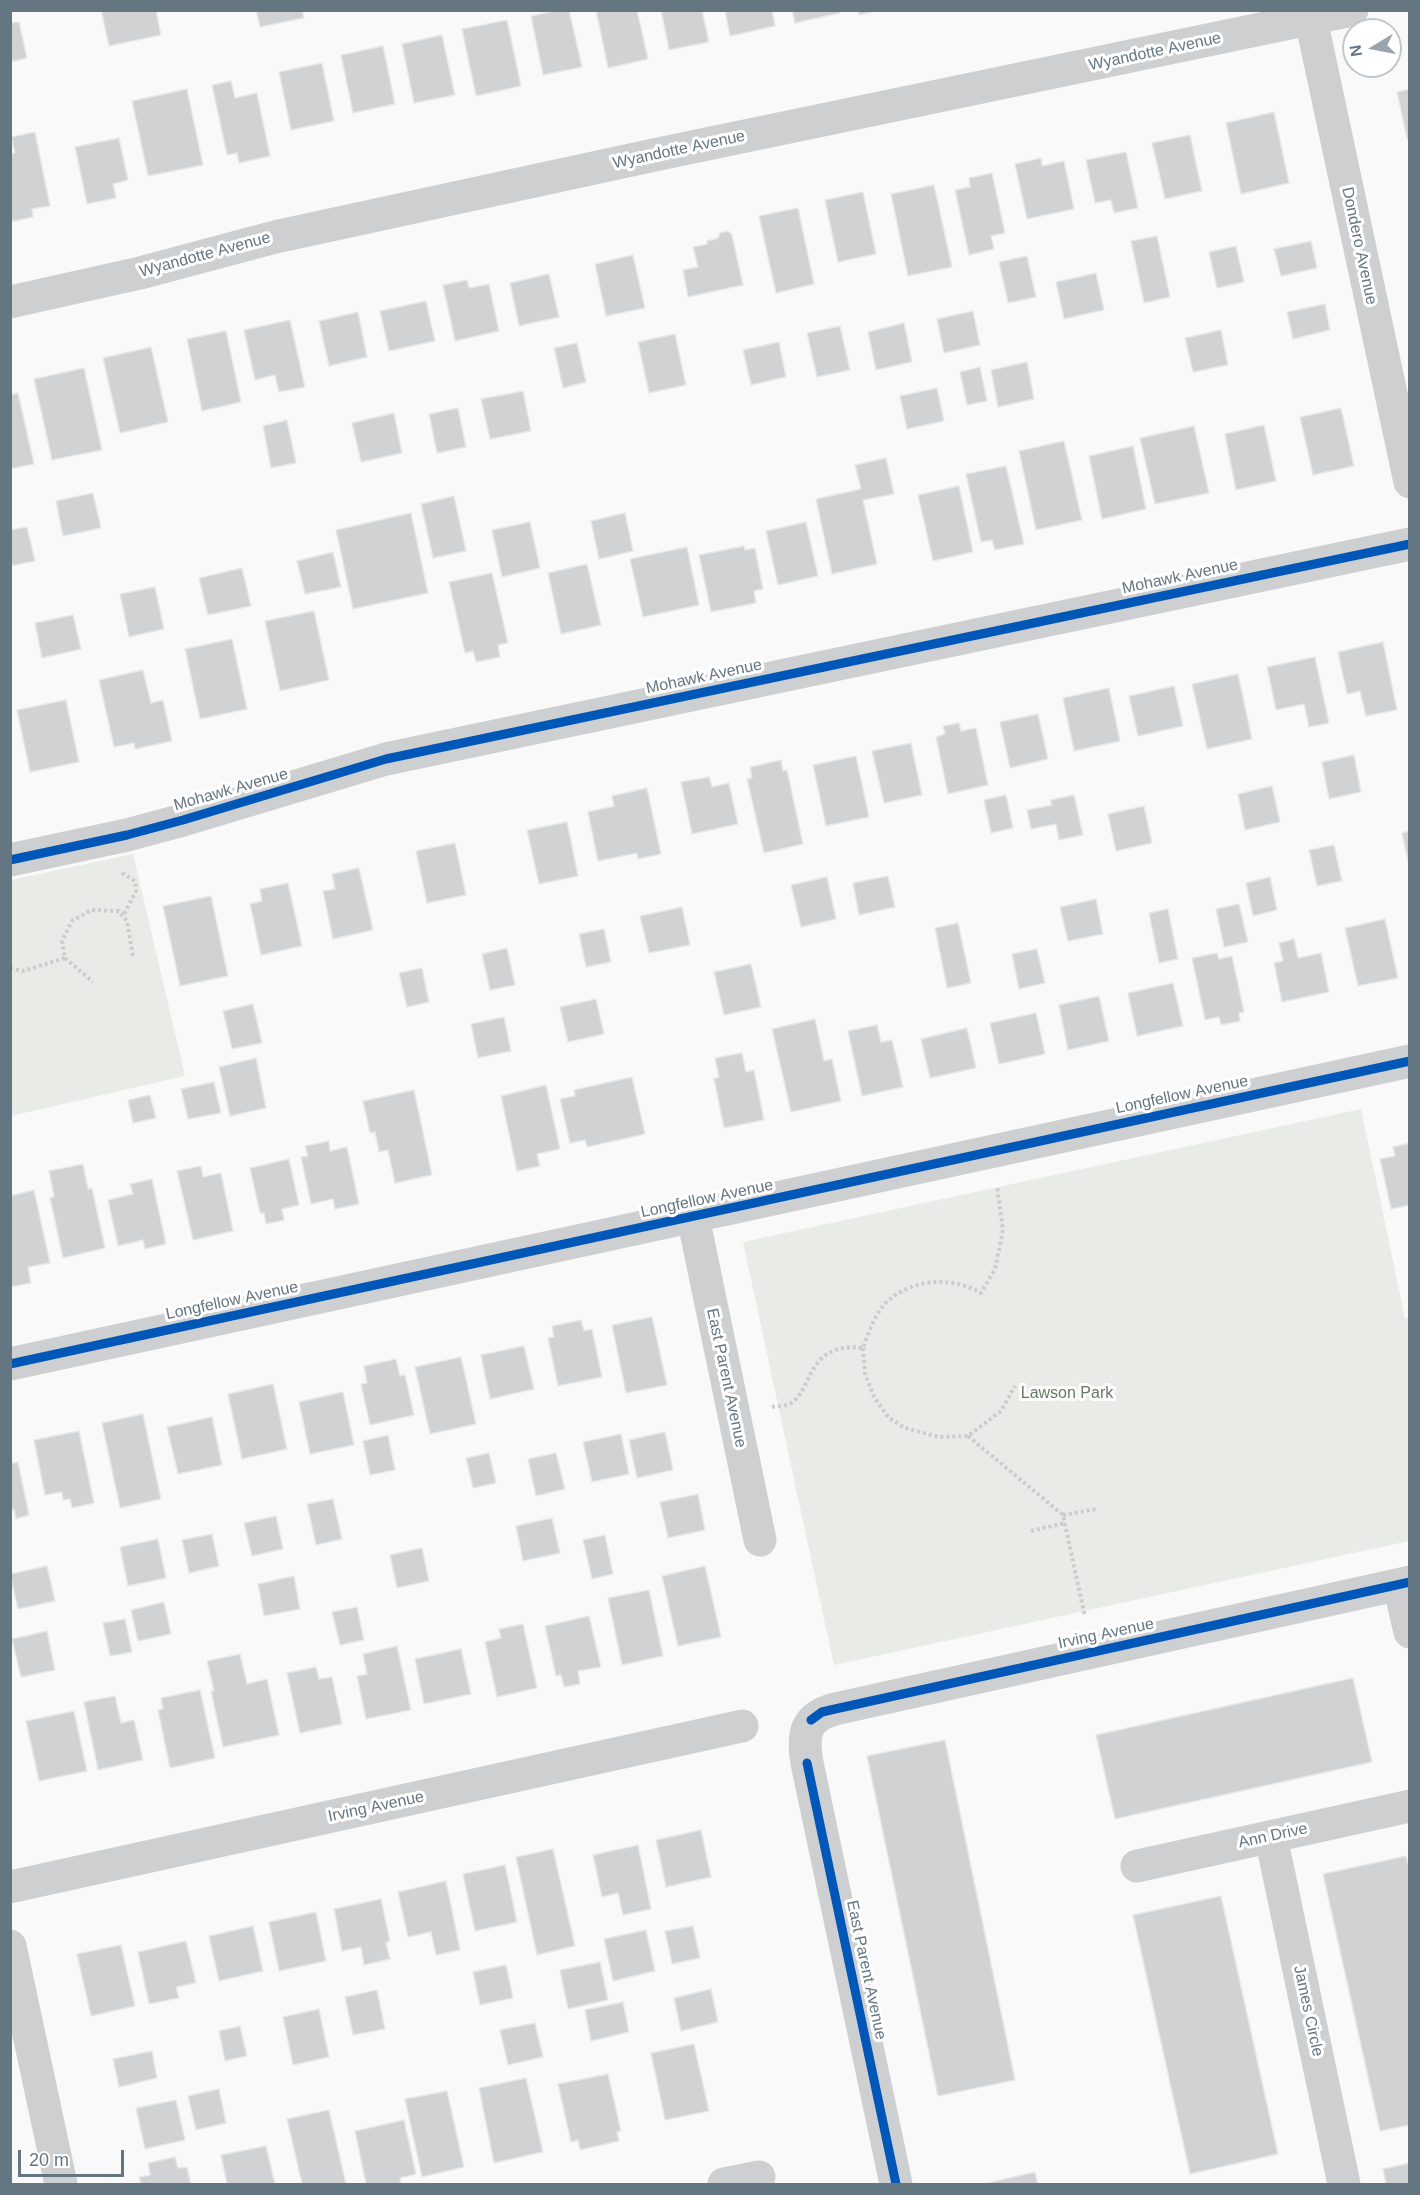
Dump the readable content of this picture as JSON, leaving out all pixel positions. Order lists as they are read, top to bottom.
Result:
{
  "streets": {
    "street": [
      "Wyandotte Avenue",
      "Dondero Avenue",
      "Mohawk Avenue",
      "Longfellow Avenue",
      "East Parent Avenue",
      "Irving Avenue",
      "Ann Drive",
      "James Circle"
    ]
  },
  "crossings": [
    ["Wyandotte Avenue", "Dondero Avenue"],
    ["Longfellow Avenue", "East Parent Avenue"],
    ["East Parent Avenue", "Irving Avenue"],
    ["Ann Drive", "James Circle"]
  ],
  "parks": ["Lawson Park"],
  "scale_bar": "20 m",
  "north": "left"
}
